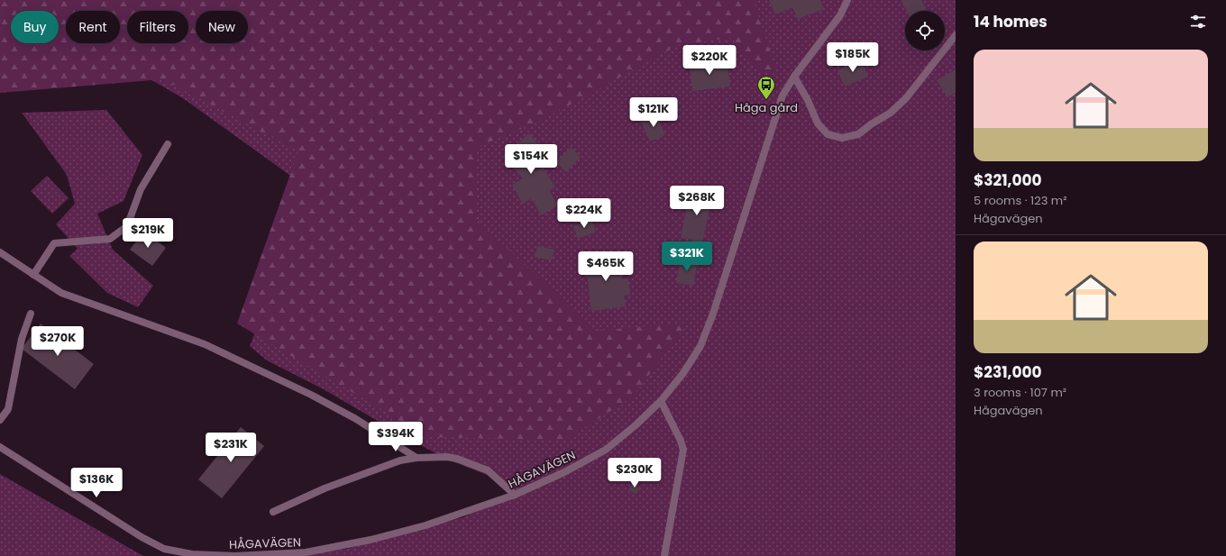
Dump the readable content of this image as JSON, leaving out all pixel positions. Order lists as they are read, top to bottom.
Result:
{
  "streets": {
    "street": ["HÅGAVÄGEN"]
  },
  "places": {
    "bus stop": ["Håga gård"]
  },
  "page": {
    "heading": "14 homes",
    "chip": [
      "Buy",
      "Rent",
      "Filters",
      "New"
    ],
    "price": [
      "$185K",
      "$220K",
      "$121K",
      "$154K",
      "$268K",
      "$224K",
      "$219K",
      "$321K",
      "$465K",
      "$270K",
      "$394K",
      "$231K",
      "$230K",
      "$136K"
    ],
    "list": [
      {
        "name": "$321,000",
        "note": "5 rooms · 123 m² · Hågavägen"
      },
      {
        "name": "$231,000",
        "note": "3 rooms · 107 m² · Hågavägen"
      }
    ]
  }
}
